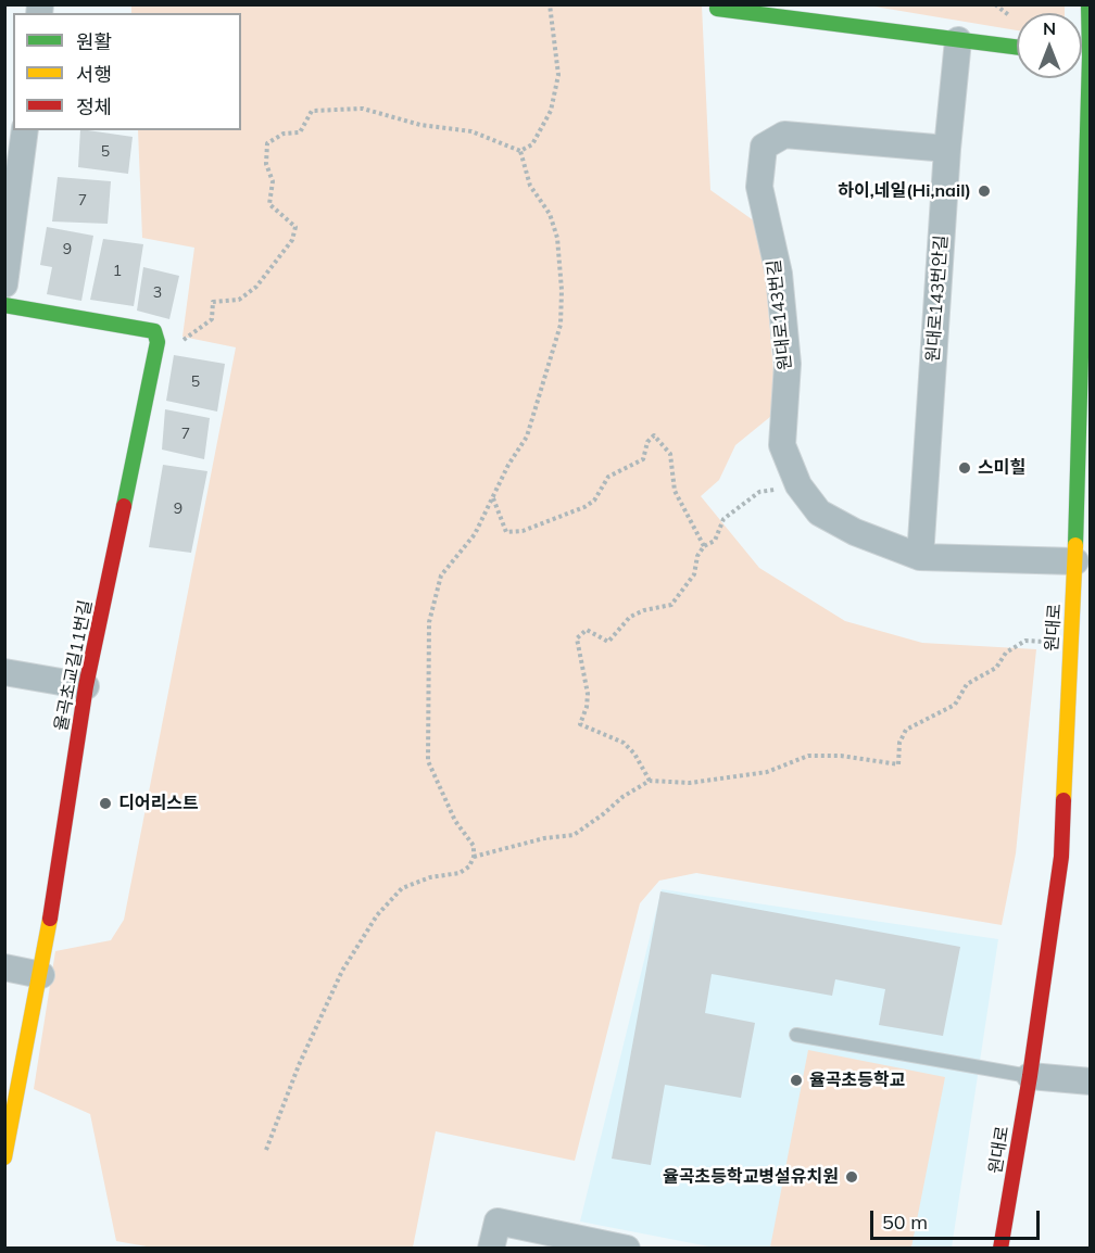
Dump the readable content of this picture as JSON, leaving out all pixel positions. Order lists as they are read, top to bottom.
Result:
{
  "streets": {
    "street": [
      "원대로143번안길",
      "원대로143번길",
      "원대로",
      "율곡초교길11번길"
    ]
  },
  "crossings": [
    ["원대로143번안길", "원대로143번길"],
    ["원대로143번길", "원대로"]
  ],
  "places": [
    "하이,네일(Hi,nail)",
    "스미힐",
    "디어리스트",
    "율곡초등학교",
    "율곡초등학교병설유치원"
  ],
  "house_numbers": [
    "5",
    "7",
    "9",
    "1",
    "3",
    "5",
    "7",
    "9"
  ],
  "legend": ["원활", "서행", "정체"],
  "scale_bar": "50 m",
  "north": "top"
}
